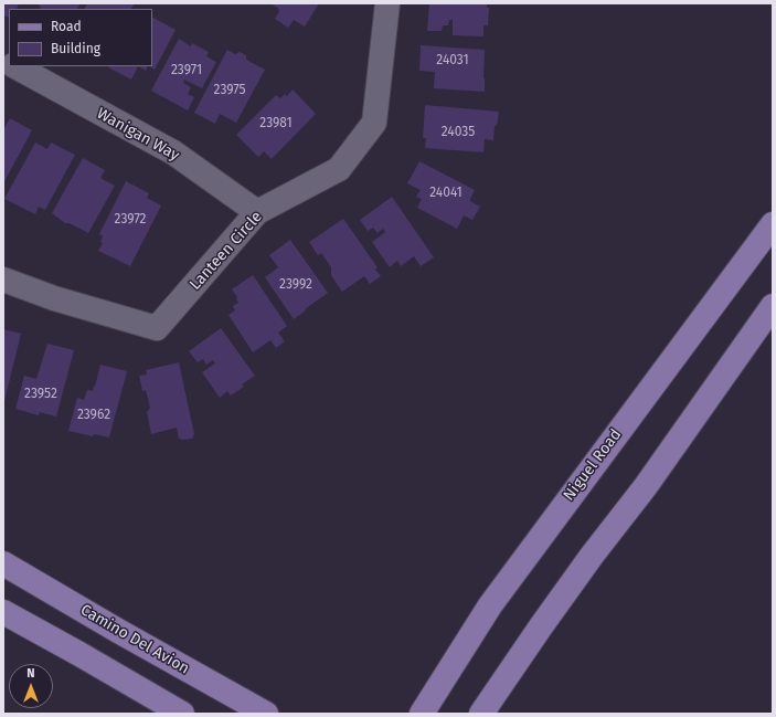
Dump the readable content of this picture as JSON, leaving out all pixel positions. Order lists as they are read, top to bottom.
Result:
{
  "streets": {
    "main road": ["Niguel Road", "Camino Del Avion"],
    "street": ["Wanigan Way", "Lanteen Circle"]
  },
  "crossings": [
    ["Wanigan Way", "Lanteen Circle"]
  ],
  "house_numbers": [
    "24031",
    "23971",
    "23975",
    "23981",
    "24035",
    "24041",
    "23972",
    "23992",
    "23952",
    "23962"
  ],
  "legend": ["Road", "Building"],
  "north": "top"
}
